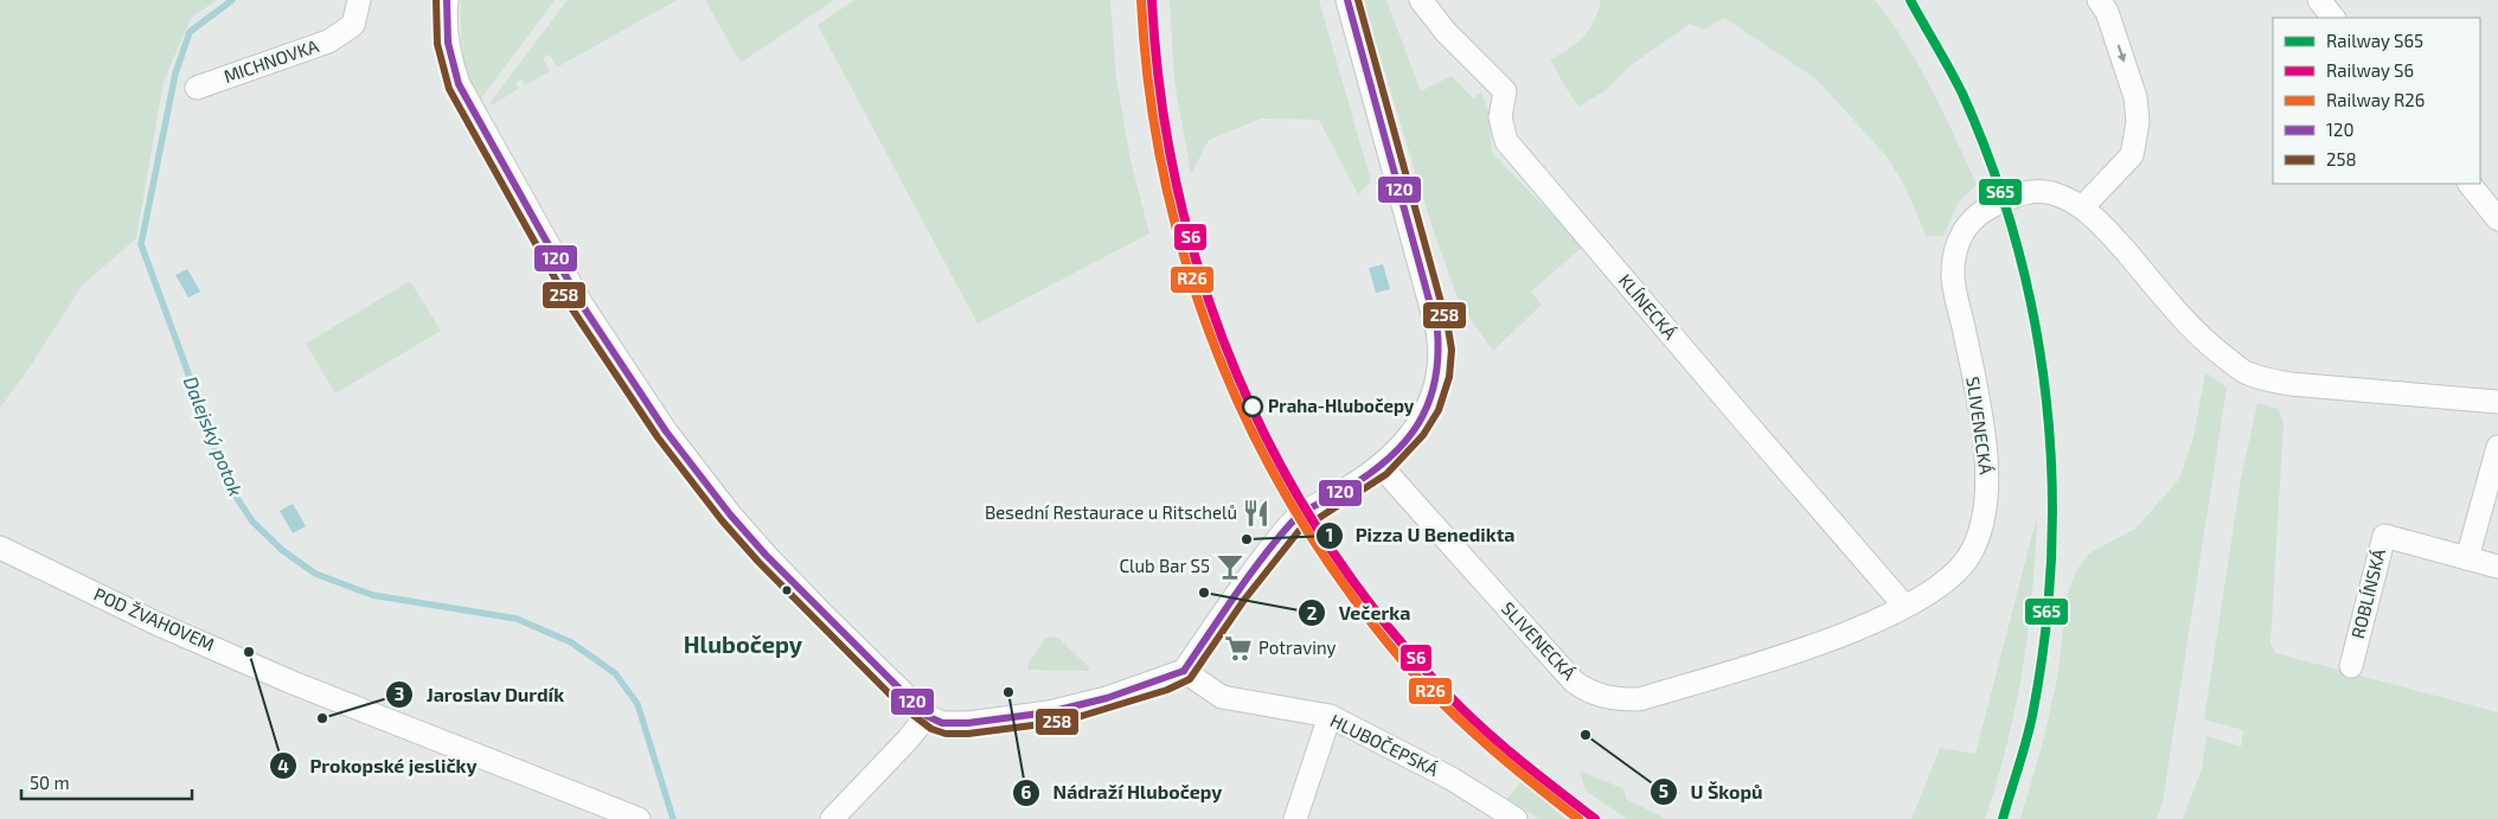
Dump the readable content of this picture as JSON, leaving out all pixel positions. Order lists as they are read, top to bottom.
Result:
{
  "streets": {
    "street": [
      "MICHNOVKA",
      "KLÍNECKÁ",
      "SLIVENECKÁ",
      "ROBLÍNSKÁ",
      "POD ŽVAHOVEM",
      "HLUBOČEPSKÁ"
    ]
  },
  "crossings": [
    ["KLÍNECKÁ", "SLIVENECKÁ"]
  ],
  "districts": ["Hlubočepy"],
  "water": ["Dalejský potok"],
  "places": {
    "other": [
      "Praha-Hlubočepy",
      "Pizza U Benedikta",
      "Večerka",
      "Prokopské jesličky",
      "Nádraží Hlubočepy",
      "Jaroslav Durdík",
      "U Škopů"
    ],
    "restaurant": ["Besední Restaurace u Ritschelů"],
    "bar": ["Club Bar S5"],
    "supermarket": ["Potraviny"]
  },
  "lines": [
    "rail line S65",
    "rail line S6",
    "rail line R26",
    "transit line 120",
    "transit line 258"
  ],
  "legend": [
    "Railway S65",
    "Railway S6",
    "Railway R26",
    "120",
    "258"
  ],
  "scale_bar": "50 m"
}
